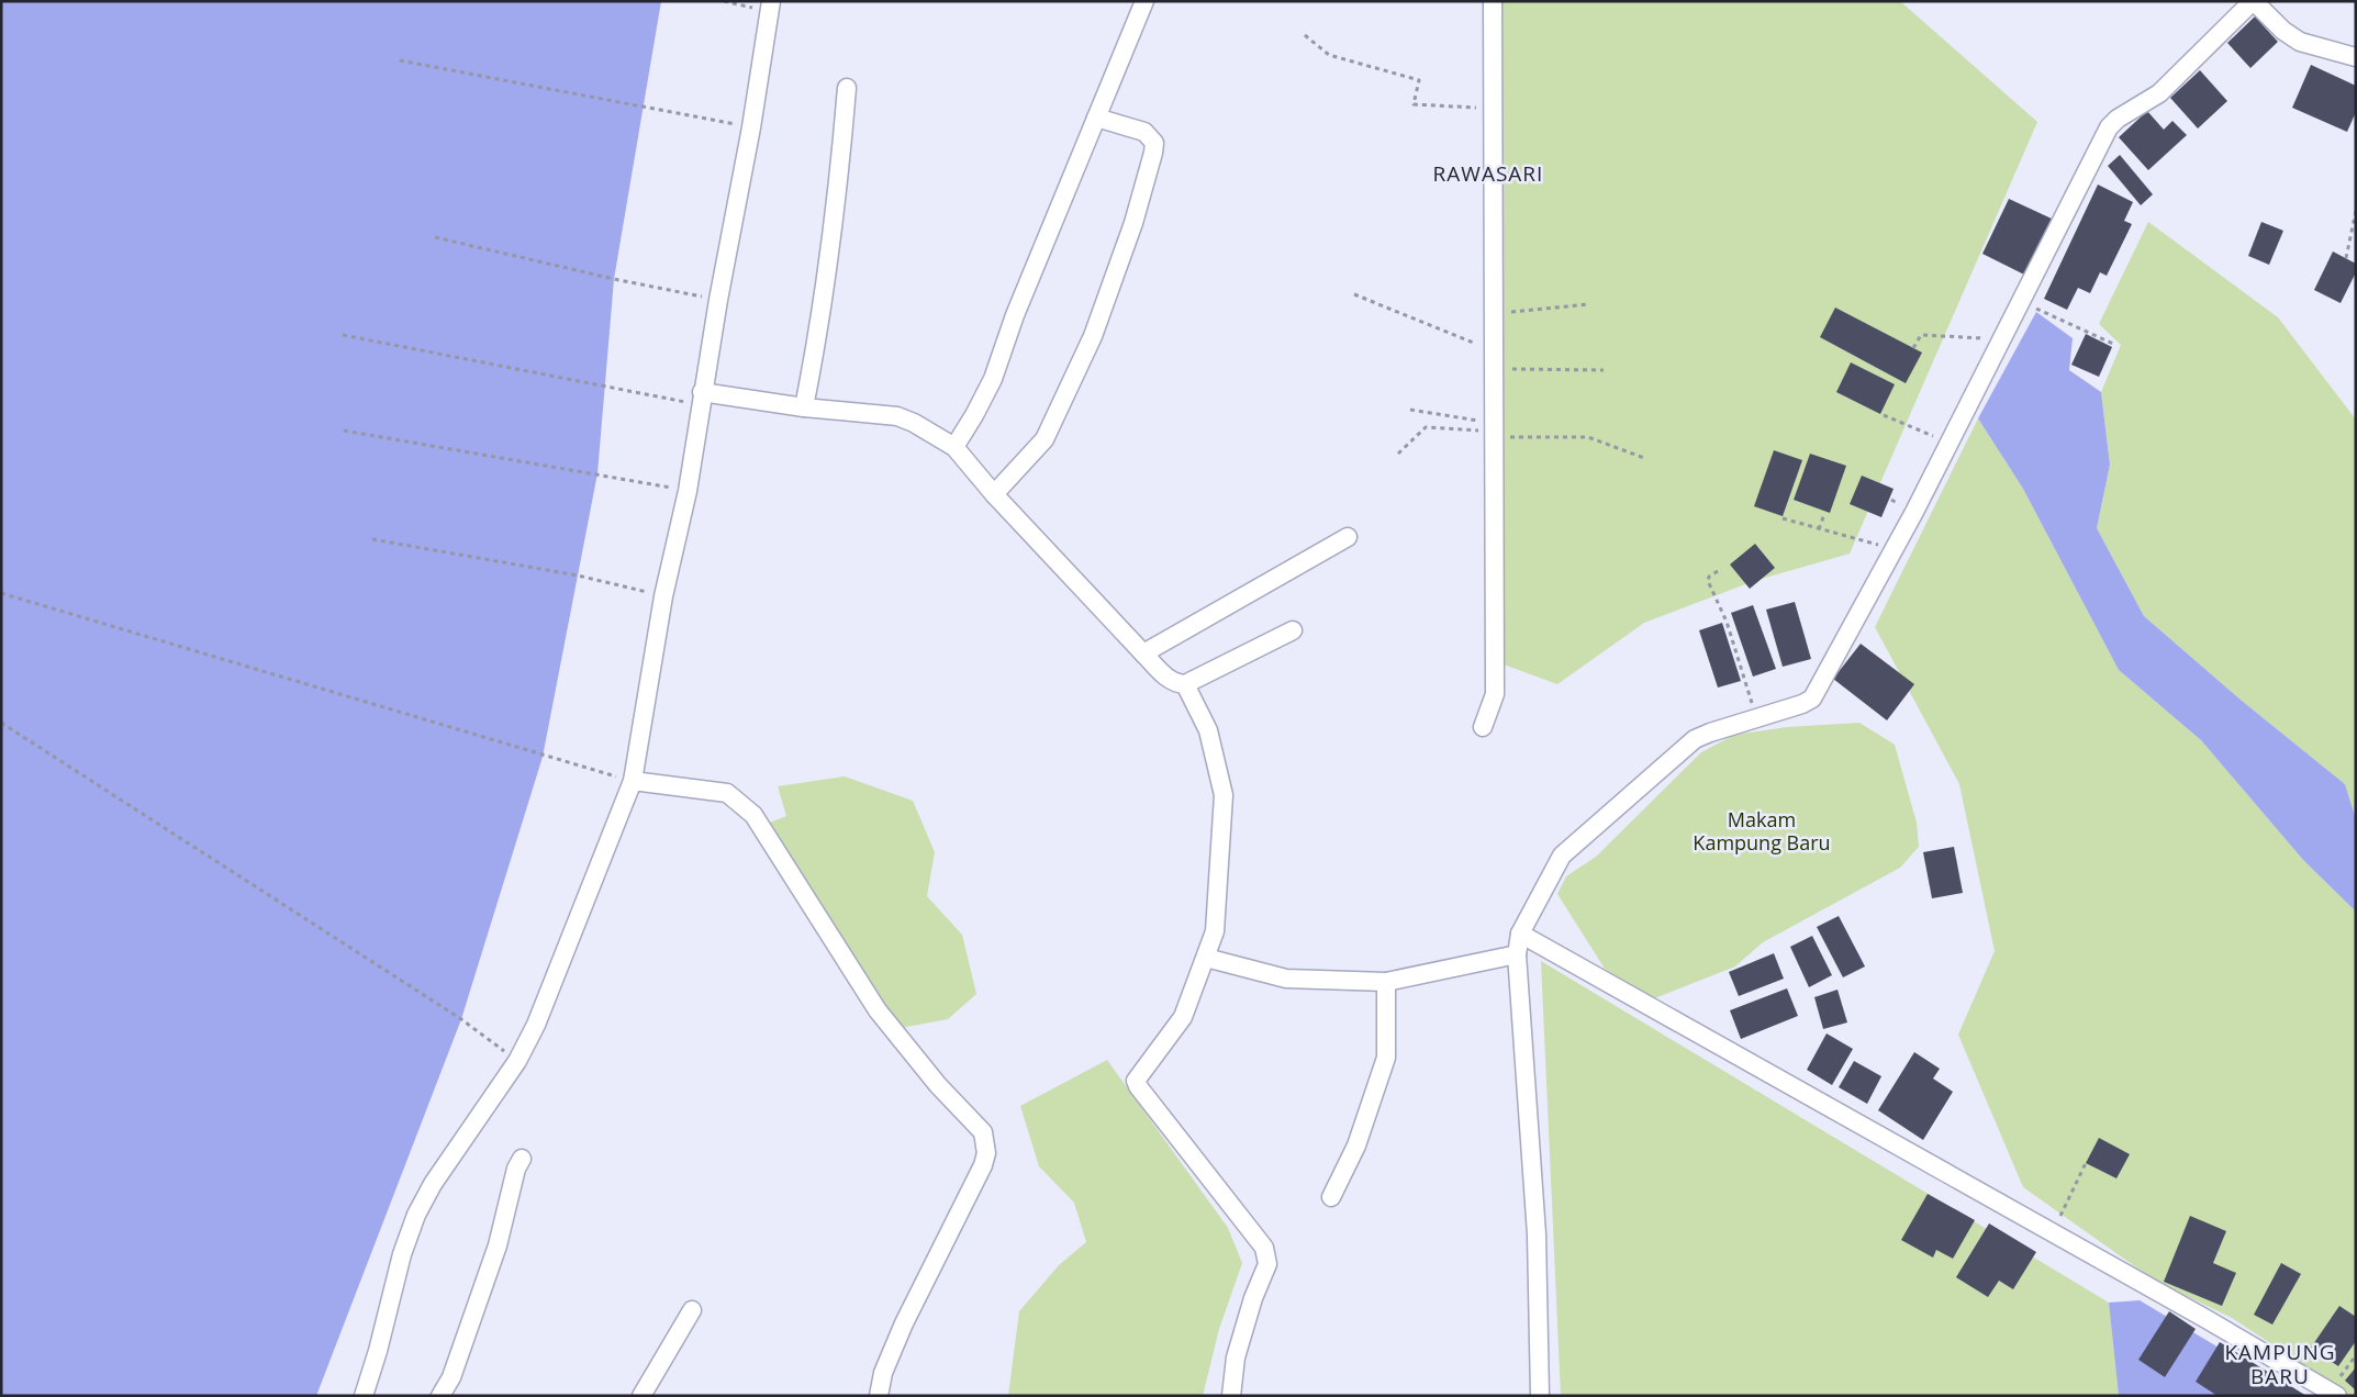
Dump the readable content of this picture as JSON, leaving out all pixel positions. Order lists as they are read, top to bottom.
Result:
{
  "districts": ["RAWASARI", "KAMPUNG BARU"],
  "parks": ["Makam Kampung Baru"]
}
